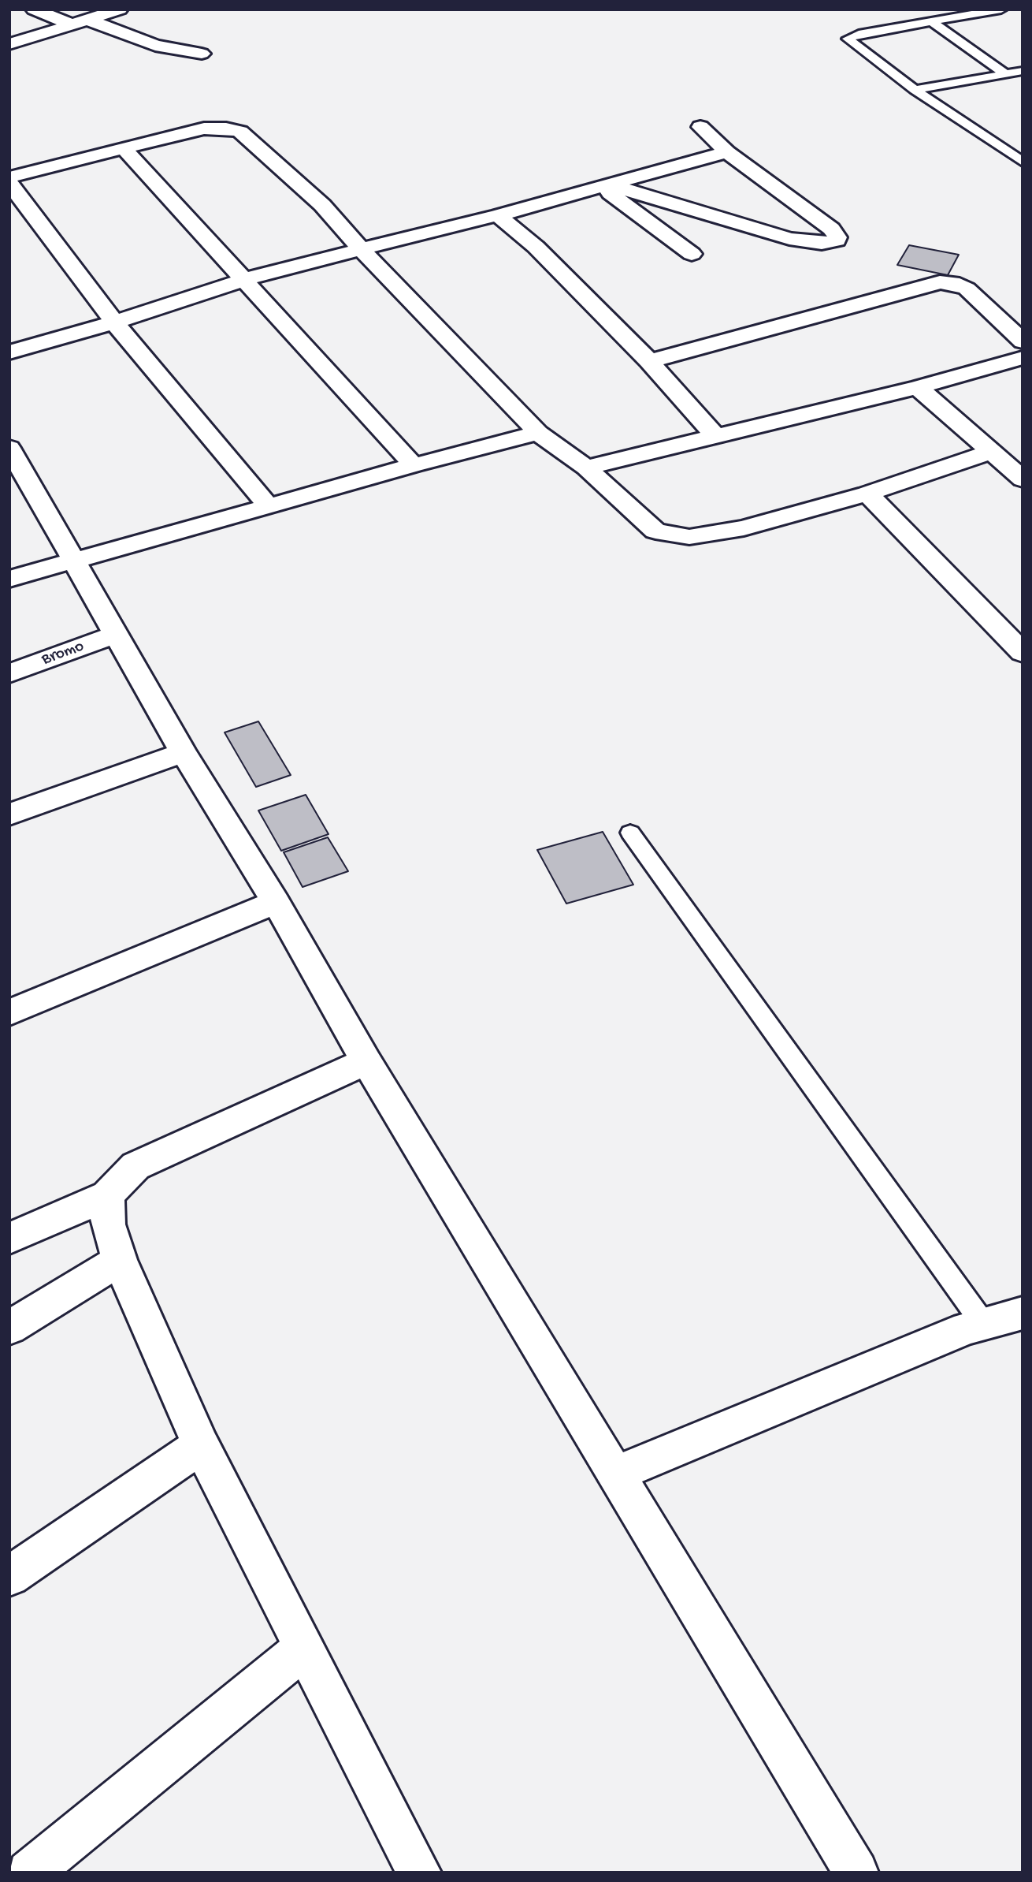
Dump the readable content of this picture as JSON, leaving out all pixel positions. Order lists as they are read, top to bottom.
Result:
{
  "streets": {
    "street": ["Bromo"]
  }
}
